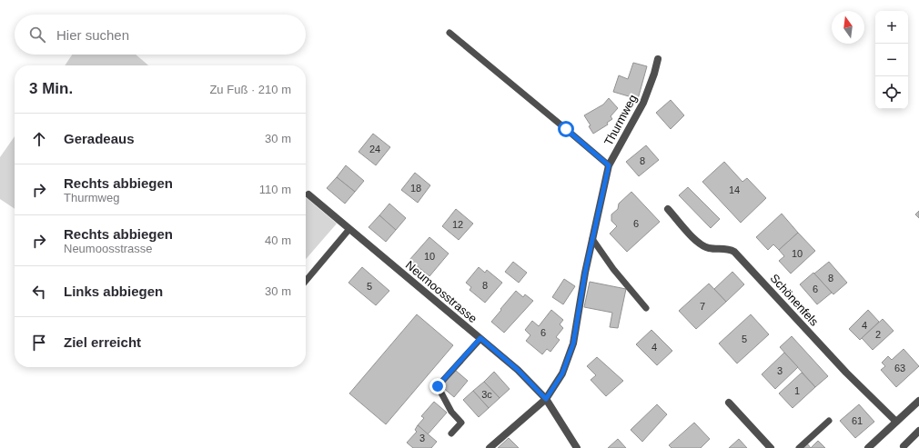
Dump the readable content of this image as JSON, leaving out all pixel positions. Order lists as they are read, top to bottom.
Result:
{
  "streets": {
    "street": ["Thurmweg", "Neumoosstrasse", "Schönenfels"]
  },
  "crossings": [
    ["Thurmweg", "Neumoosstrasse"]
  ],
  "house_numbers": [
    "24",
    "8",
    "18",
    "14",
    "6",
    "12",
    "10",
    "10",
    "8",
    "8",
    "5",
    "6",
    "7",
    "4",
    "6",
    "2",
    "5",
    "4",
    "63",
    "3",
    "1",
    "3c",
    "61",
    "3"
  ],
  "north": "top",
  "page": {
    "map_buttons": ["+", "−"],
    "search": "Hier suchen",
    "heading": ["3 Min.", "Zu Fuß · 210 m"],
    "list": [
      ["Geradeaus", "30 m"],
      ["Rechts abbiegen", "Thurmweg", "110 m"],
      ["Rechts abbiegen", "Neumoosstrasse", "40 m"],
      ["Links abbiegen", "30 m"],
      "Ziel erreicht"
    ]
  }
}
